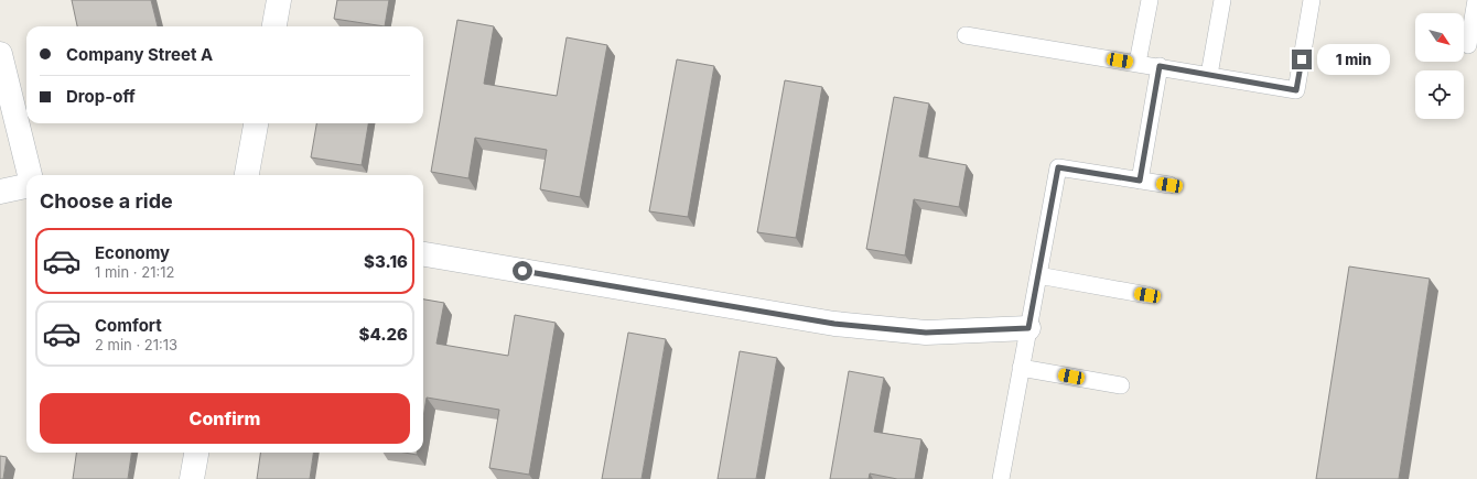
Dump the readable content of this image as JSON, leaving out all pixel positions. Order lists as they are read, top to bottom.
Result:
{
  "north": "bottom right",
  "page": {
    "banner": ["Company Street A", "Drop-off"],
    "bubble": "1 min",
    "heading": "Choose a ride",
    "list": [
      {
        "name": "Economy",
        "note": "1 min · 21:12",
        "value": "$3.16"
      },
      {
        "name": "Comfort",
        "note": "2 min · 21:13",
        "value": "$4.26"
      }
    ],
    "buttons": "Confirm"
  }
}
